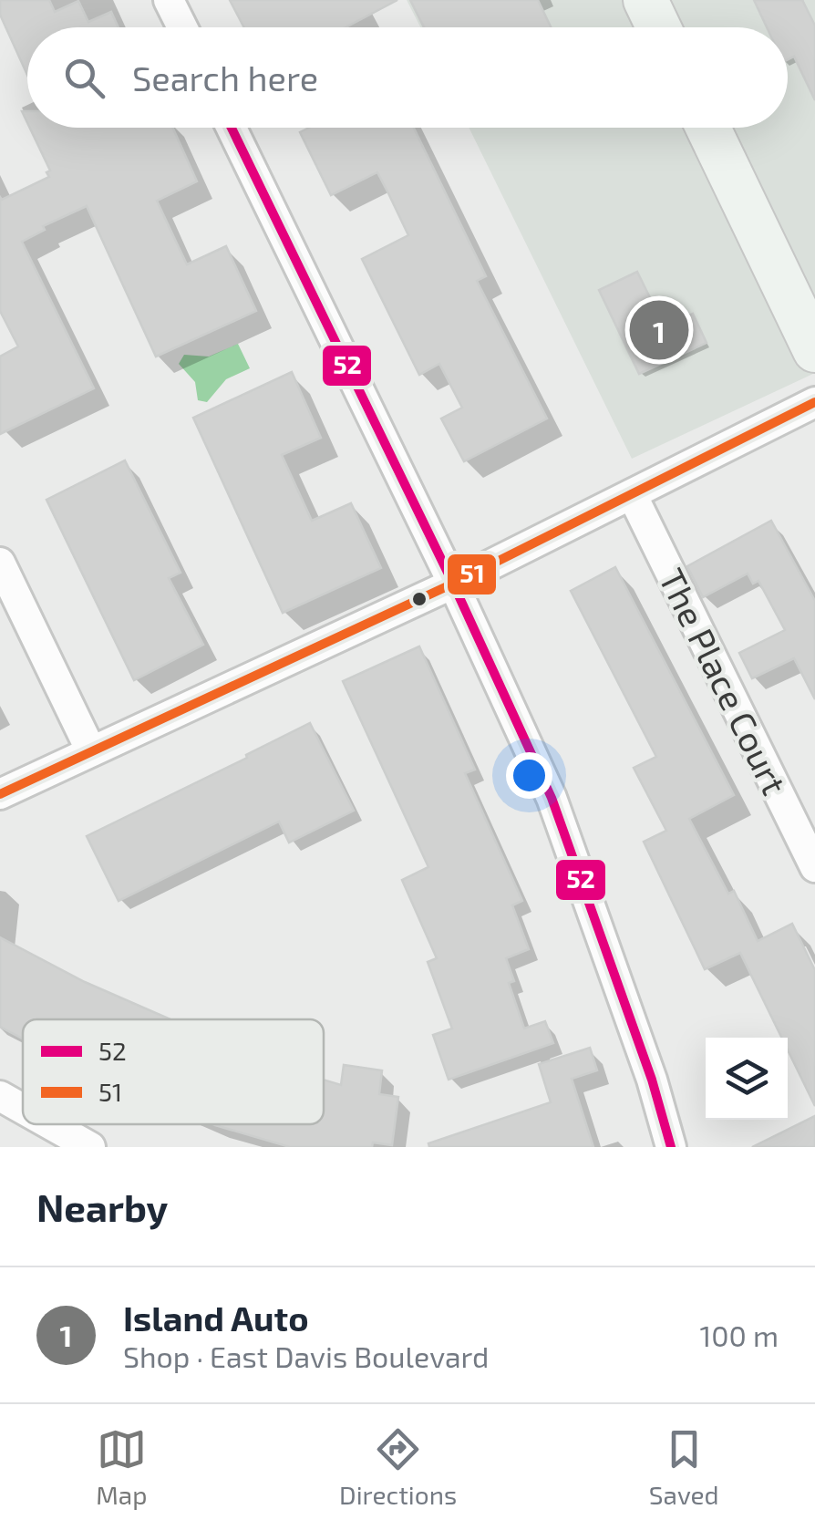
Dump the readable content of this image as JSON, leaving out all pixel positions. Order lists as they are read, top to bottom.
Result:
{
  "streets": {
    "street": ["The Place Court"]
  },
  "lines": ["transit line 52", "transit line 51"],
  "legend": ["52", "51"],
  "page": {
    "search": "Search here",
    "pins": "1",
    "heading": "Nearby",
    "list": [
      {
        "mark": "1",
        "name": "Island Auto",
        "note": "Shop · East Davis Boulevard",
        "value": "100 m"
      }
    ],
    "nav": ["Map", "Directions", "Saved"]
  }
}
